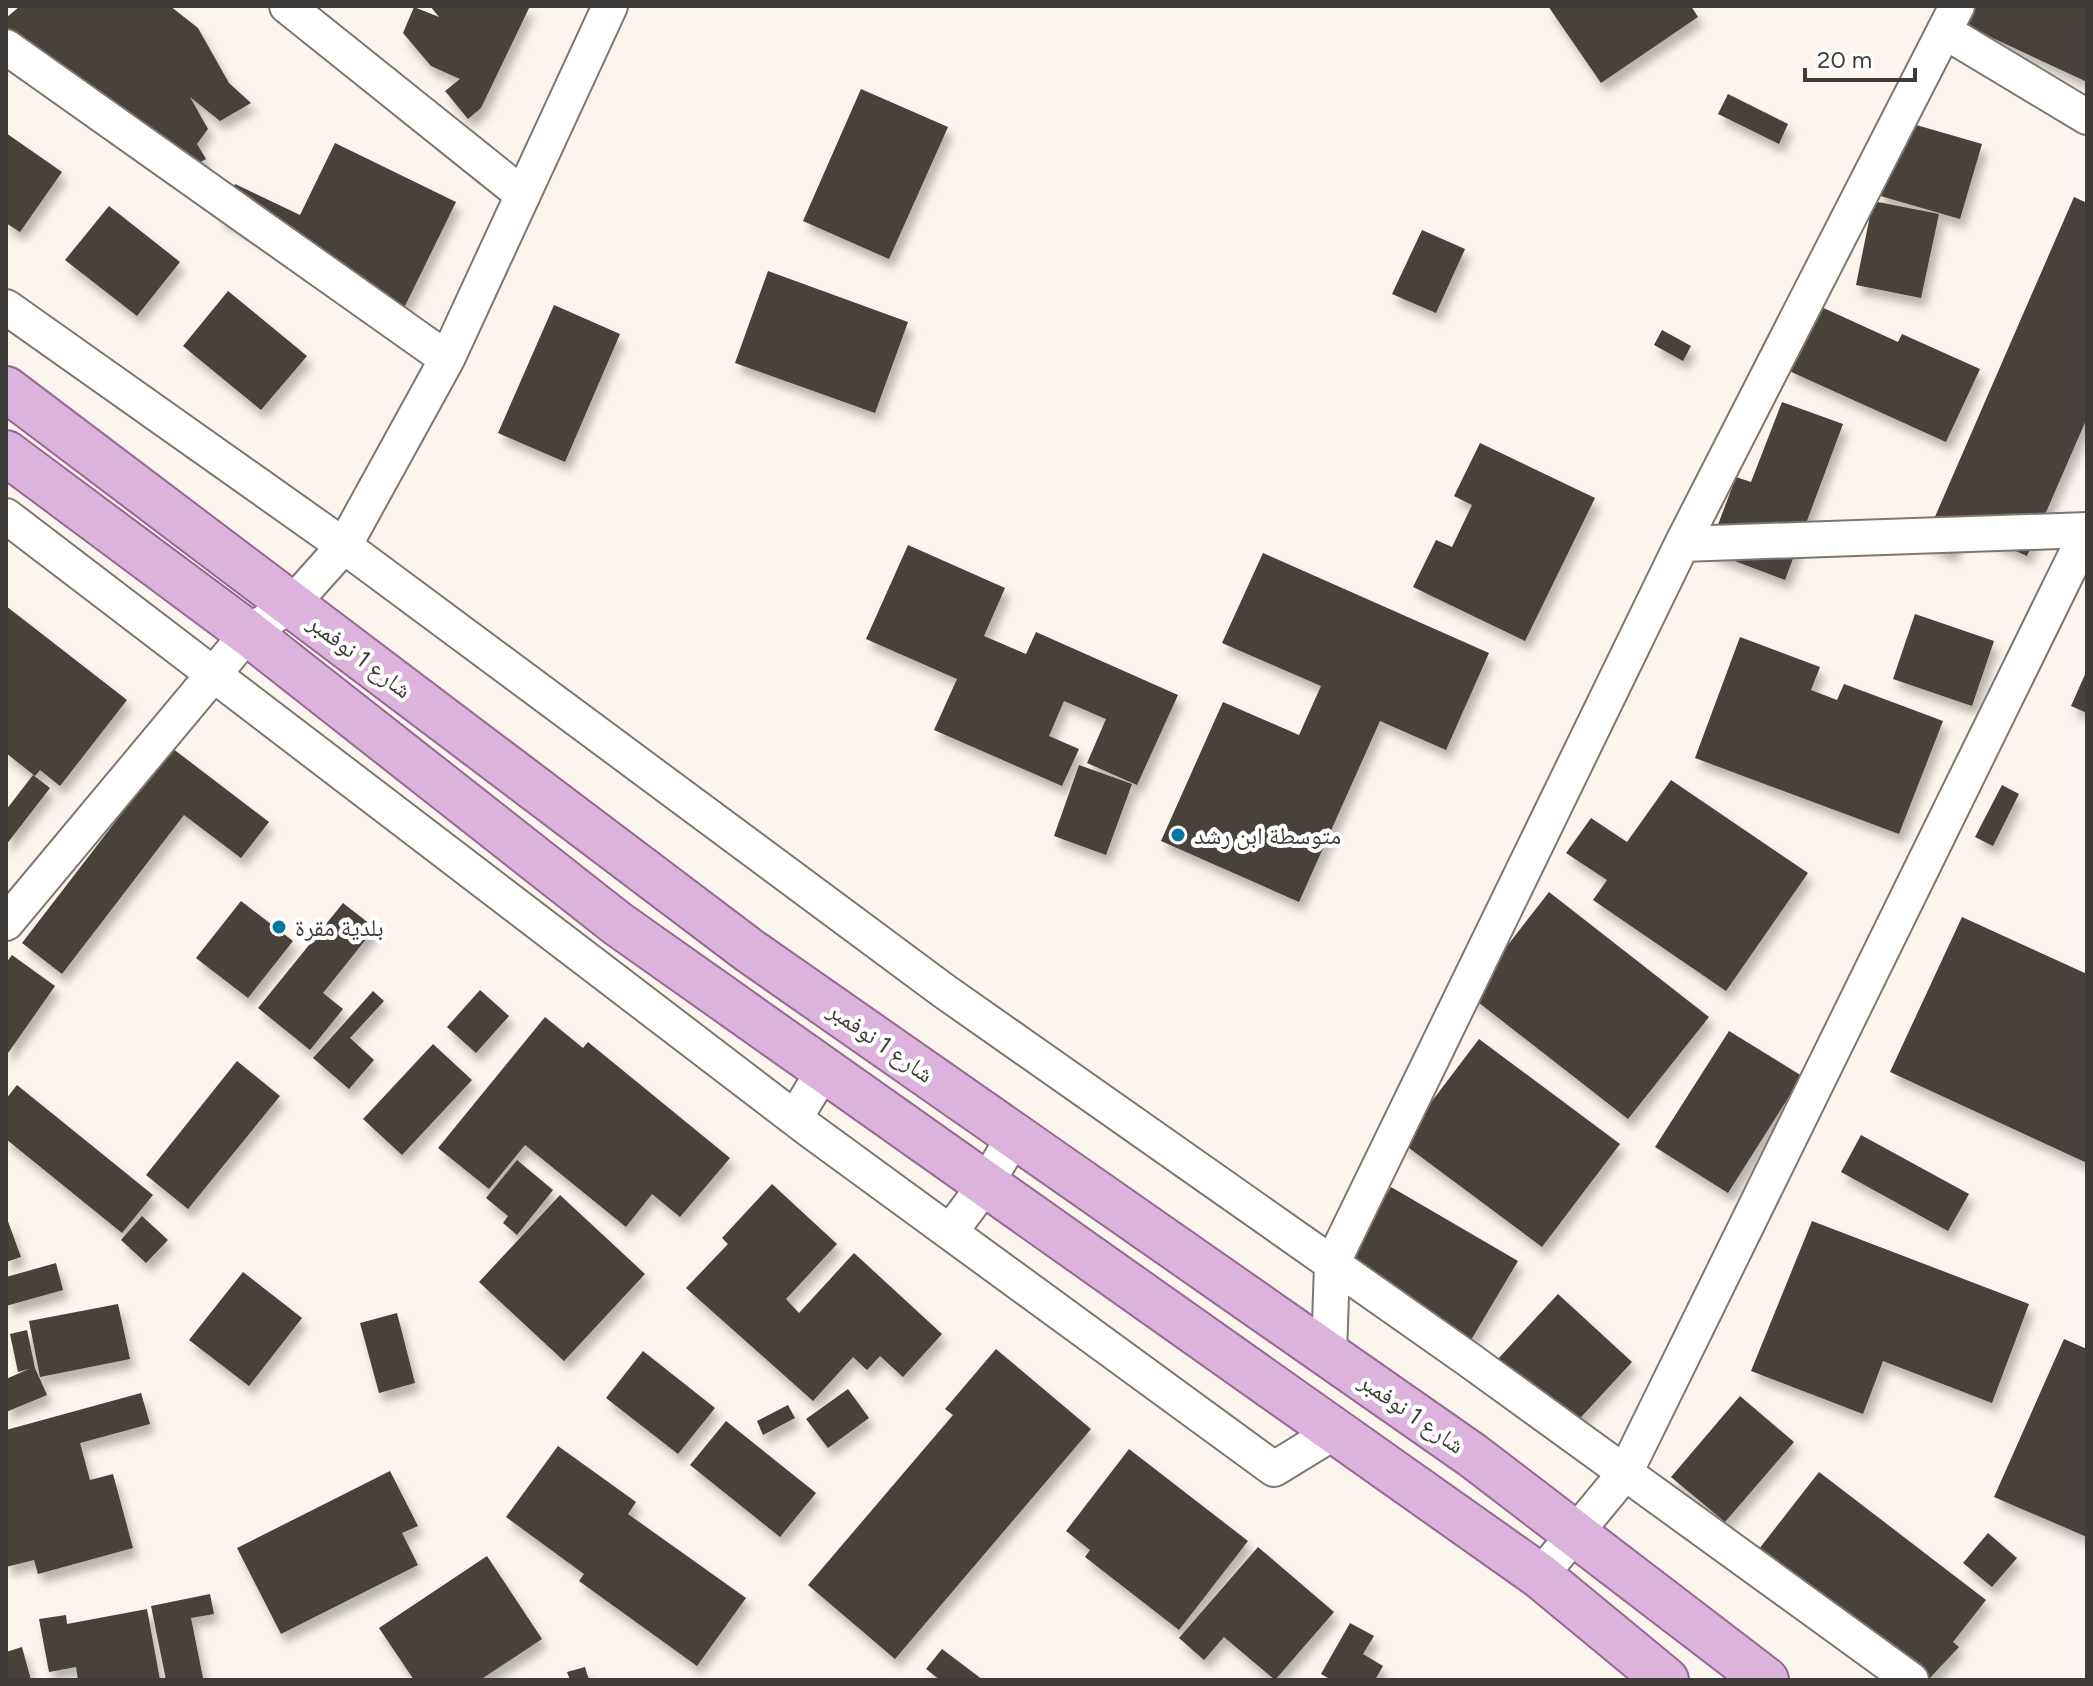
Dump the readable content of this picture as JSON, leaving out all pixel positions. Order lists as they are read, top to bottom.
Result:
{
  "streets": {
    "main road": ["شارع 1 نوفمبر"]
  },
  "places": ["متوسطة ابن رشد", "بلدية مقرة"],
  "scale_bar": "20 m"
}
